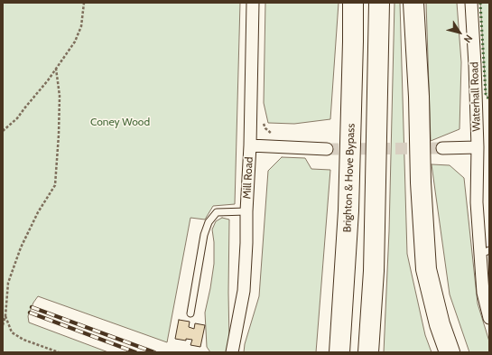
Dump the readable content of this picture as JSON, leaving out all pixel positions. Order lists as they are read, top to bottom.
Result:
{
  "streets": {
    "highway": ["Brighton & Hove Bypass"],
    "street": ["Waterhall Road", "Mill Road"]
  },
  "parks": ["Coney Wood"],
  "north": "bottom right"
}
